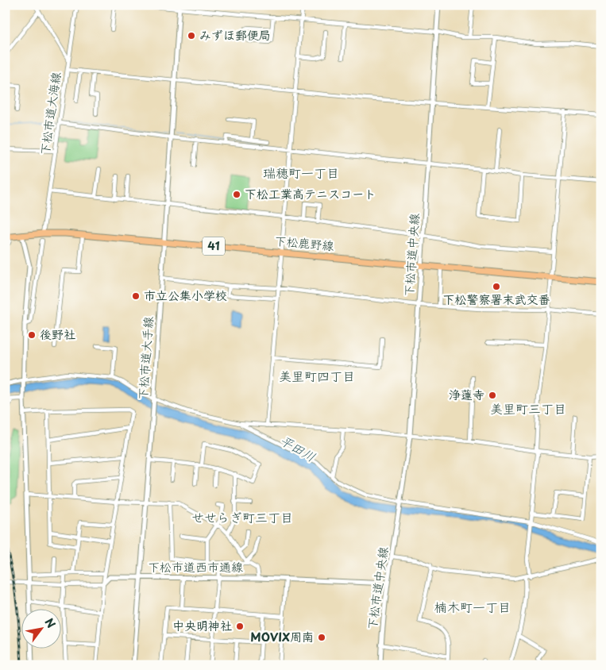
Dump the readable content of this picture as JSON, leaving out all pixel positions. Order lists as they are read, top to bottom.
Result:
{
  "streets": {
    "main road": ["下松鹿野線", "41"],
    "street": [
      "下松市道大海線",
      "下松市道中央線",
      "下松市道大手線",
      "下松市道西市通線"
    ]
  },
  "crossings": [
    ["下松市道大海線", "下松鹿野線"],
    ["下松鹿野線", "下松市道中央線"],
    ["下松鹿野線", "下松市道大手線"],
    ["下松市道中央線", "下松市道西市通線"],
    ["下松市道大手線", "下松市道西市通線"]
  ],
  "districts": [
    "瑞穂町一丁目",
    "美里町四丁目",
    "美里町三丁目",
    "せせらぎ町三丁目",
    "楠木町一丁目"
  ],
  "water": ["平田川"],
  "places": [
    "みずほ郵便局",
    "下松工業高テニスコート",
    "下松警察署末武交番",
    "市立公集小学校",
    "後野社",
    "浄蓮寺",
    "中央明神社",
    "MOVIX周南"
  ],
  "north": "top right"
}
